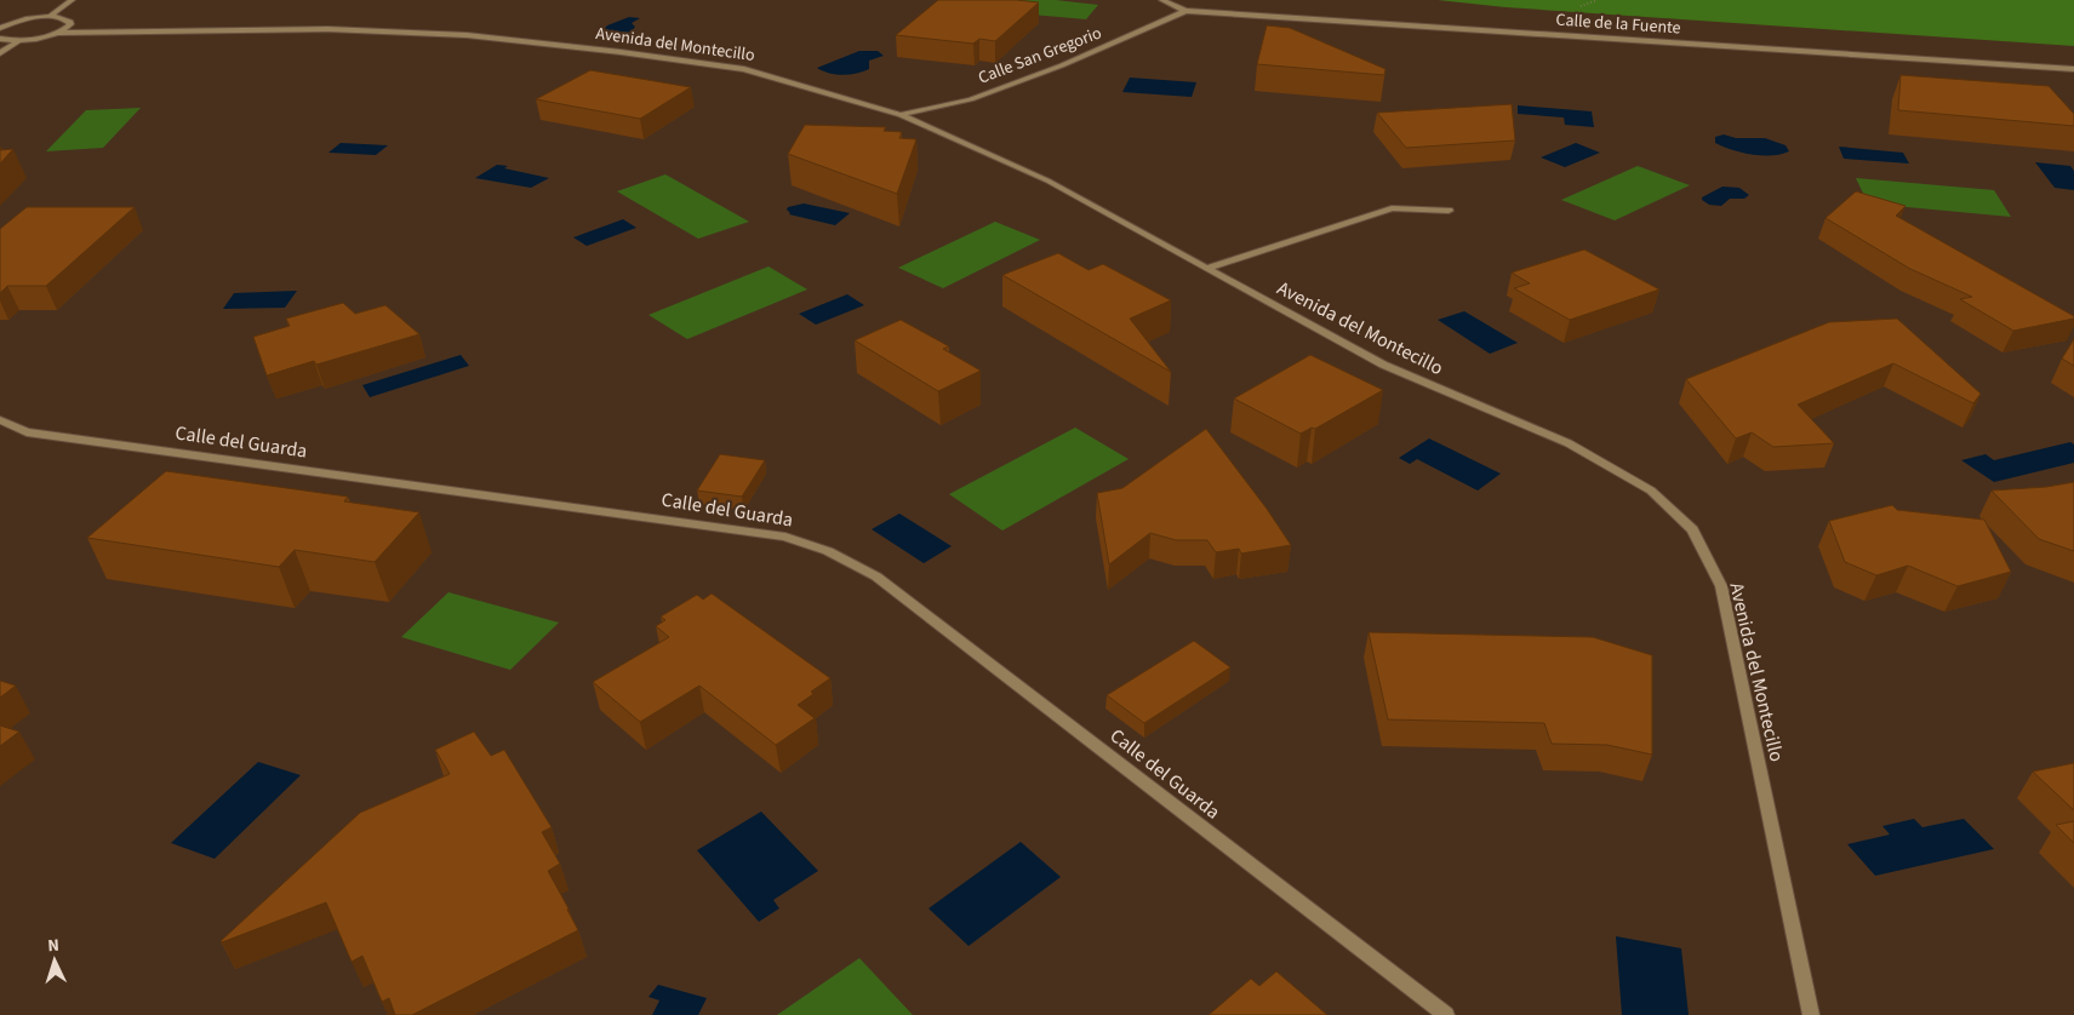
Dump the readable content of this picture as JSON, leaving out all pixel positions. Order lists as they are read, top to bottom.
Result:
{
  "streets": {
    "street": [
      "Calle de la Fuente",
      "Avenida del Montecillo",
      "Calle San Gregorio",
      "Calle del Guarda"
    ]
  },
  "crossings": [
    ["Calle de la Fuente", "Calle San Gregorio"],
    ["Avenida del Montecillo", "Calle San Gregorio"]
  ],
  "north": "top"
}
